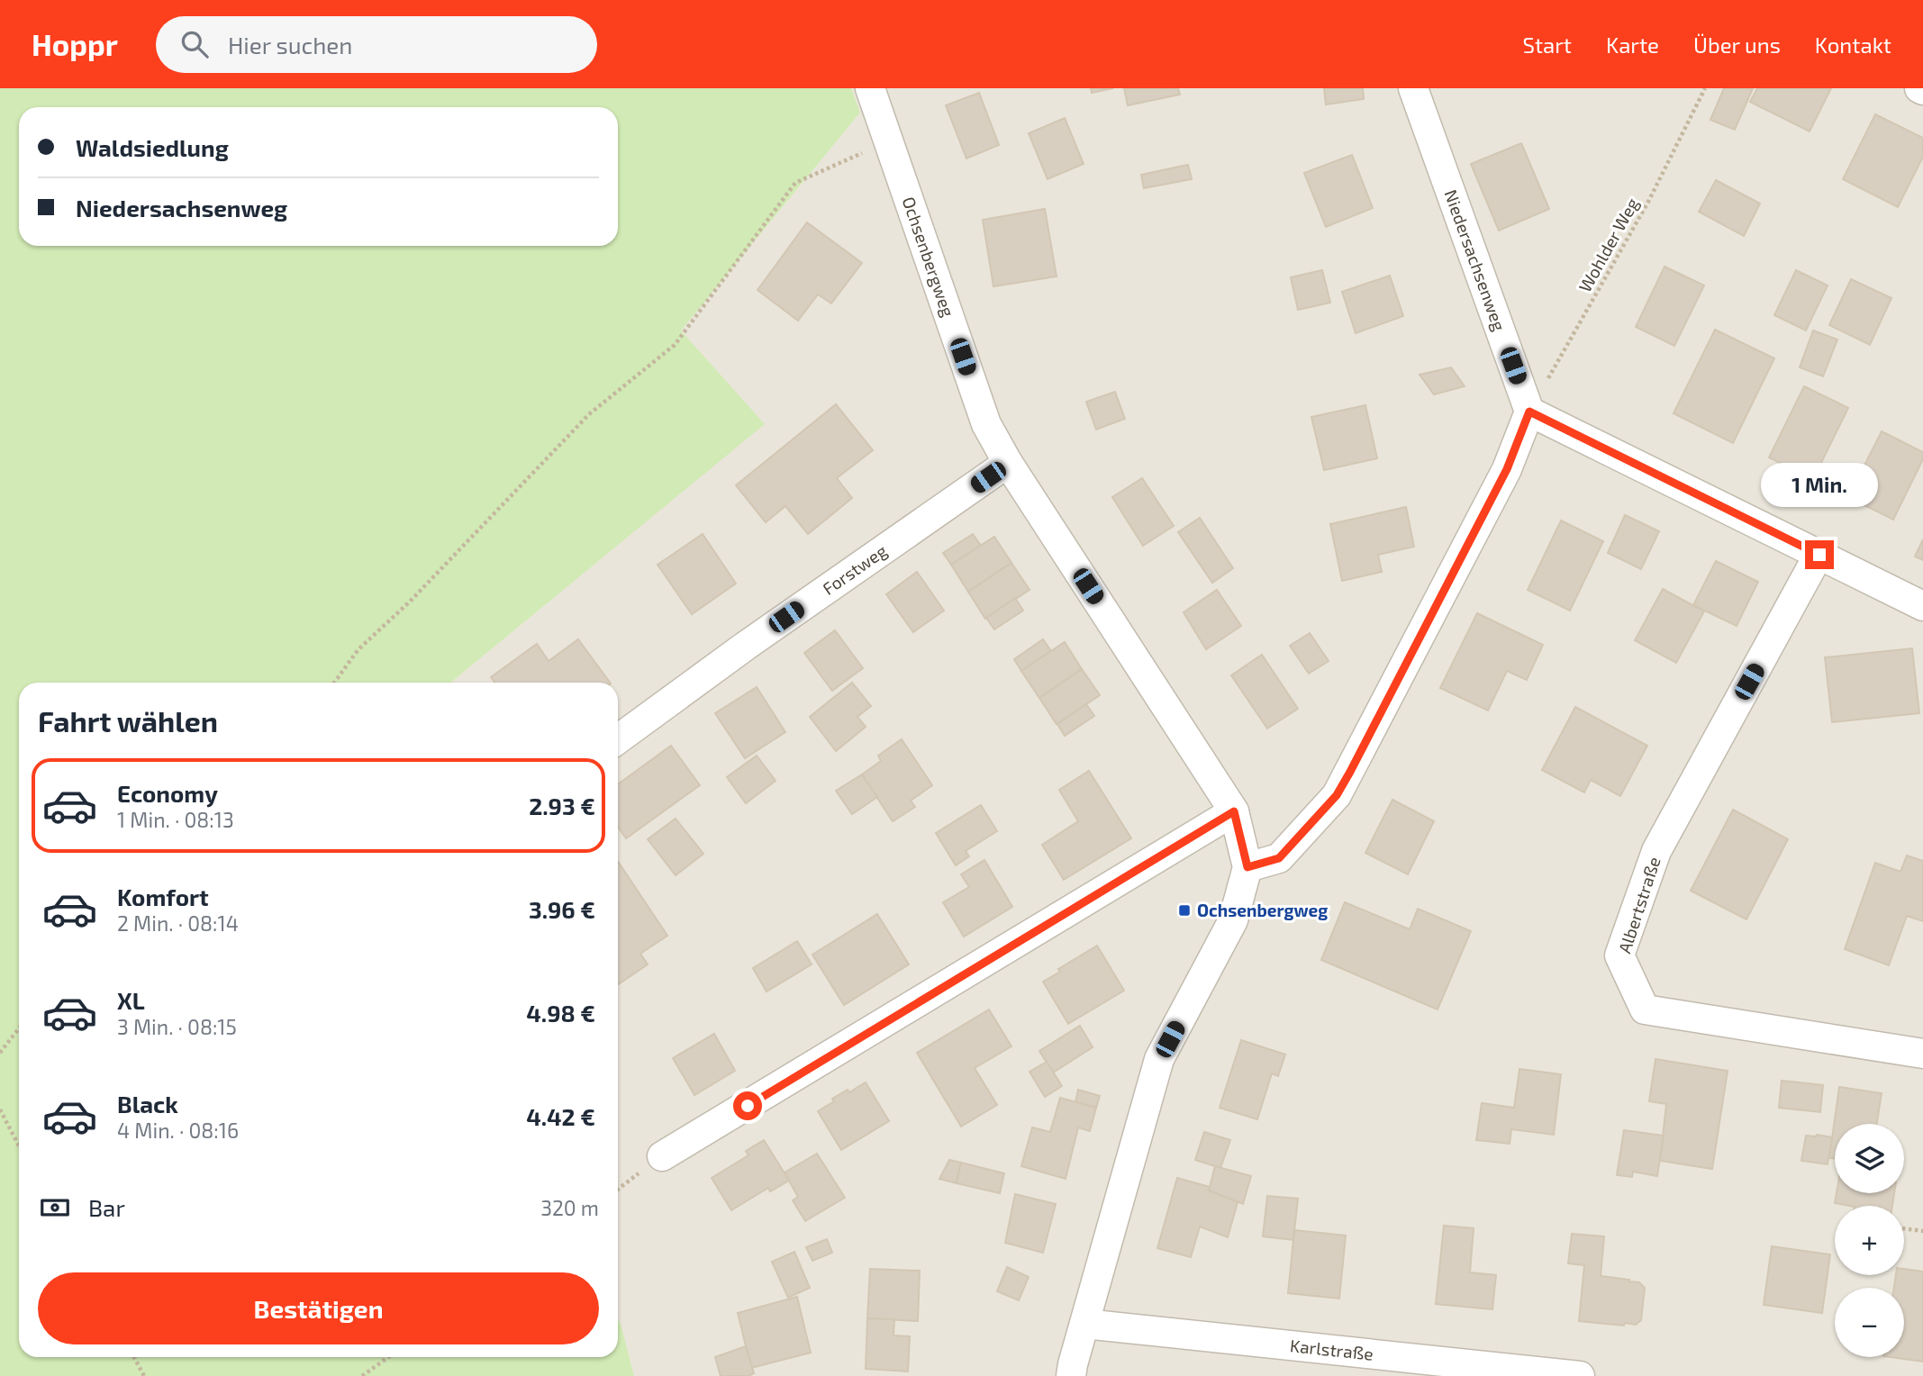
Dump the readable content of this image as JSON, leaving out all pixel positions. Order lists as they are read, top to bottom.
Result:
{
  "streets": {
    "street": [
      "Ochsenbergweg",
      "Niedersachsenweg",
      "Forstweg",
      "Albertstraße",
      "Karlstraße"
    ],
    "path": ["Wohlder Weg"]
  },
  "crossings": [
    ["Wohlder Weg", "Niedersachsenweg"],
    ["Ochsenbergweg", "Forstweg"],
    ["Ochsenbergweg", "Karlstraße"]
  ],
  "places": {
    "transit": ["Ochsenbergweg"]
  },
  "page": {
    "header": "Hoppr",
    "search": "Hier suchen",
    "nav": [
      "Start",
      "Karte",
      "Über uns",
      "Kontakt"
    ],
    "banner": ["Waldsiedlung", "Niedersachsenweg"],
    "bubble": "1 Min.",
    "heading": "Fahrt wählen",
    "list": [
      {
        "name": "Economy",
        "note": "1 Min. · 08:13",
        "value": "2.93 €"
      },
      {
        "name": "Komfort",
        "note": "2 Min. · 08:14",
        "value": "3.96 €"
      },
      {
        "name": "XL",
        "note": "3 Min. · 08:15",
        "value": "4.98 €"
      },
      {
        "name": "Black",
        "note": "4 Min. · 08:16",
        "value": "4.42 €"
      }
    ],
    "map_buttons": ["+", "−"],
    "pay": ["Bar", "320 m"],
    "buttons": "Bestätigen"
  }
}
